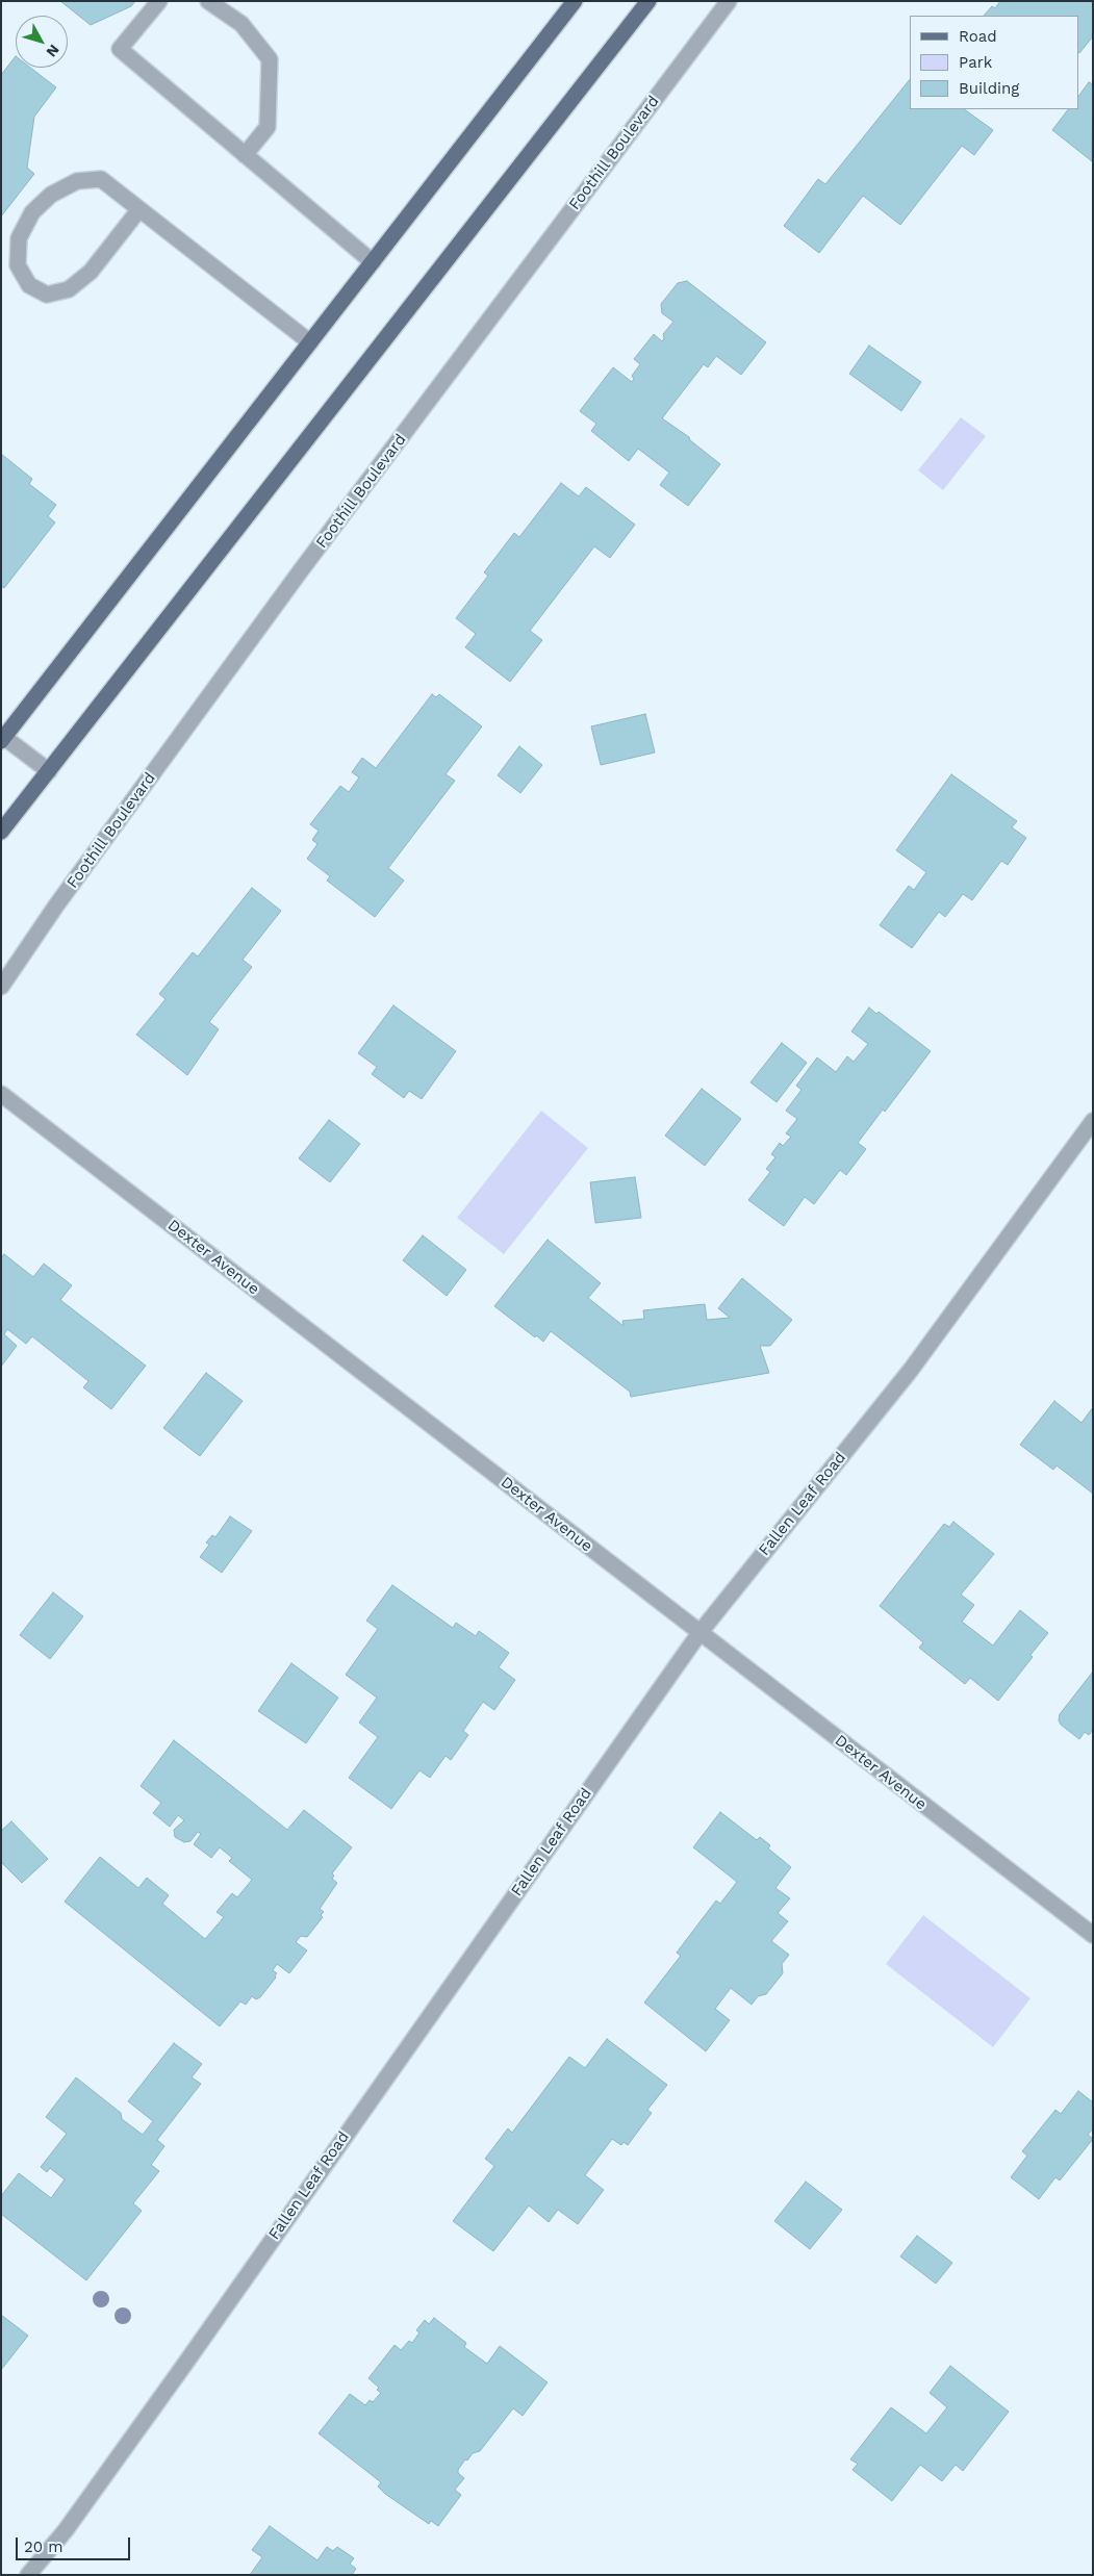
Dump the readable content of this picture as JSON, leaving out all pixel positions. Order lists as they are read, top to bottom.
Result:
{
  "streets": {
    "street": ["Foothill Boulevard", "Dexter Avenue", "Fallen Leaf Road"]
  },
  "crossings": [
    ["Dexter Avenue", "Fallen Leaf Road"]
  ],
  "legend": ["Road", "Park", "Building"],
  "scale_bar": "20 m",
  "north": "bottom right"
}
